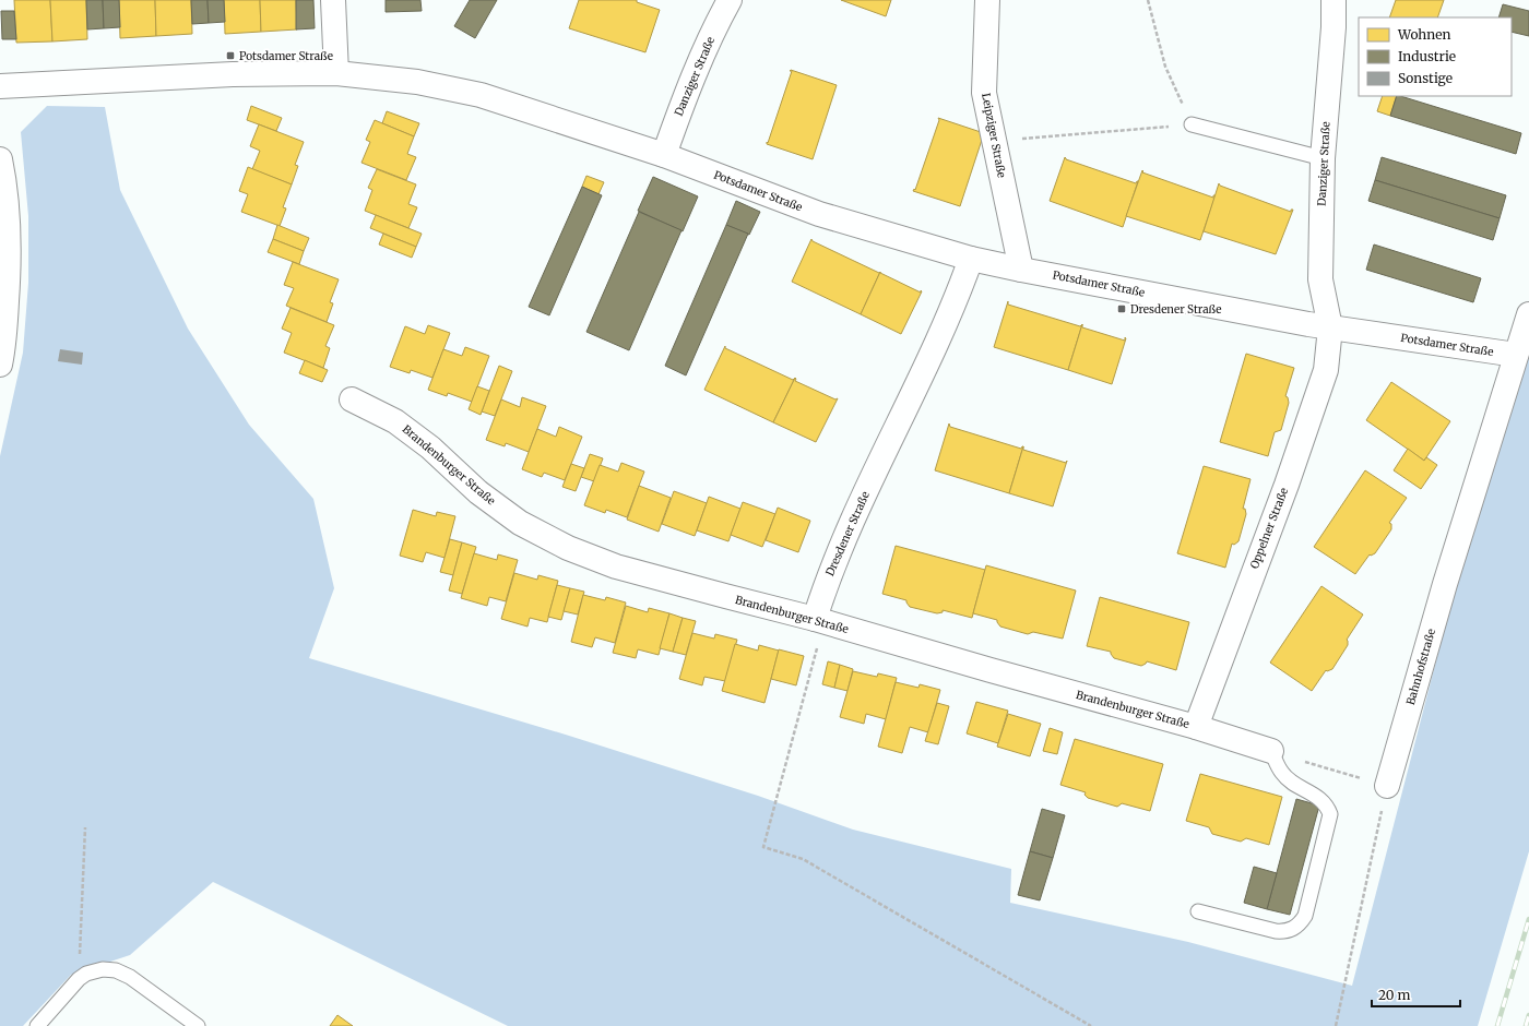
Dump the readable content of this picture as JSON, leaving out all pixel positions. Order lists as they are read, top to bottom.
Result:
{
  "streets": {
    "street": [
      "Danziger Straße",
      "Leipziger Straße",
      "Potsdamer Straße",
      "Brandenburger Straße",
      "Oppelner Straße",
      "Dresdener Straße",
      "Bahnhofstraße"
    ]
  },
  "crossings": [
    ["Danziger Straße", "Potsdamer Straße"],
    ["Danziger Straße", "Oppelner Straße"],
    ["Leipziger Straße", "Potsdamer Straße"],
    ["Potsdamer Straße", "Oppelner Straße"],
    ["Potsdamer Straße", "Dresdener Straße"],
    ["Potsdamer Straße", "Bahnhofstraße"],
    ["Brandenburger Straße", "Oppelner Straße"],
    ["Brandenburger Straße", "Dresdener Straße"]
  ],
  "places": {
    "transit": ["Potsdamer Straße", "Dresdener Straße"]
  },
  "legend": ["Wohnen", "Industrie", "Sonstige"],
  "scale_bar": "20 m"
}
